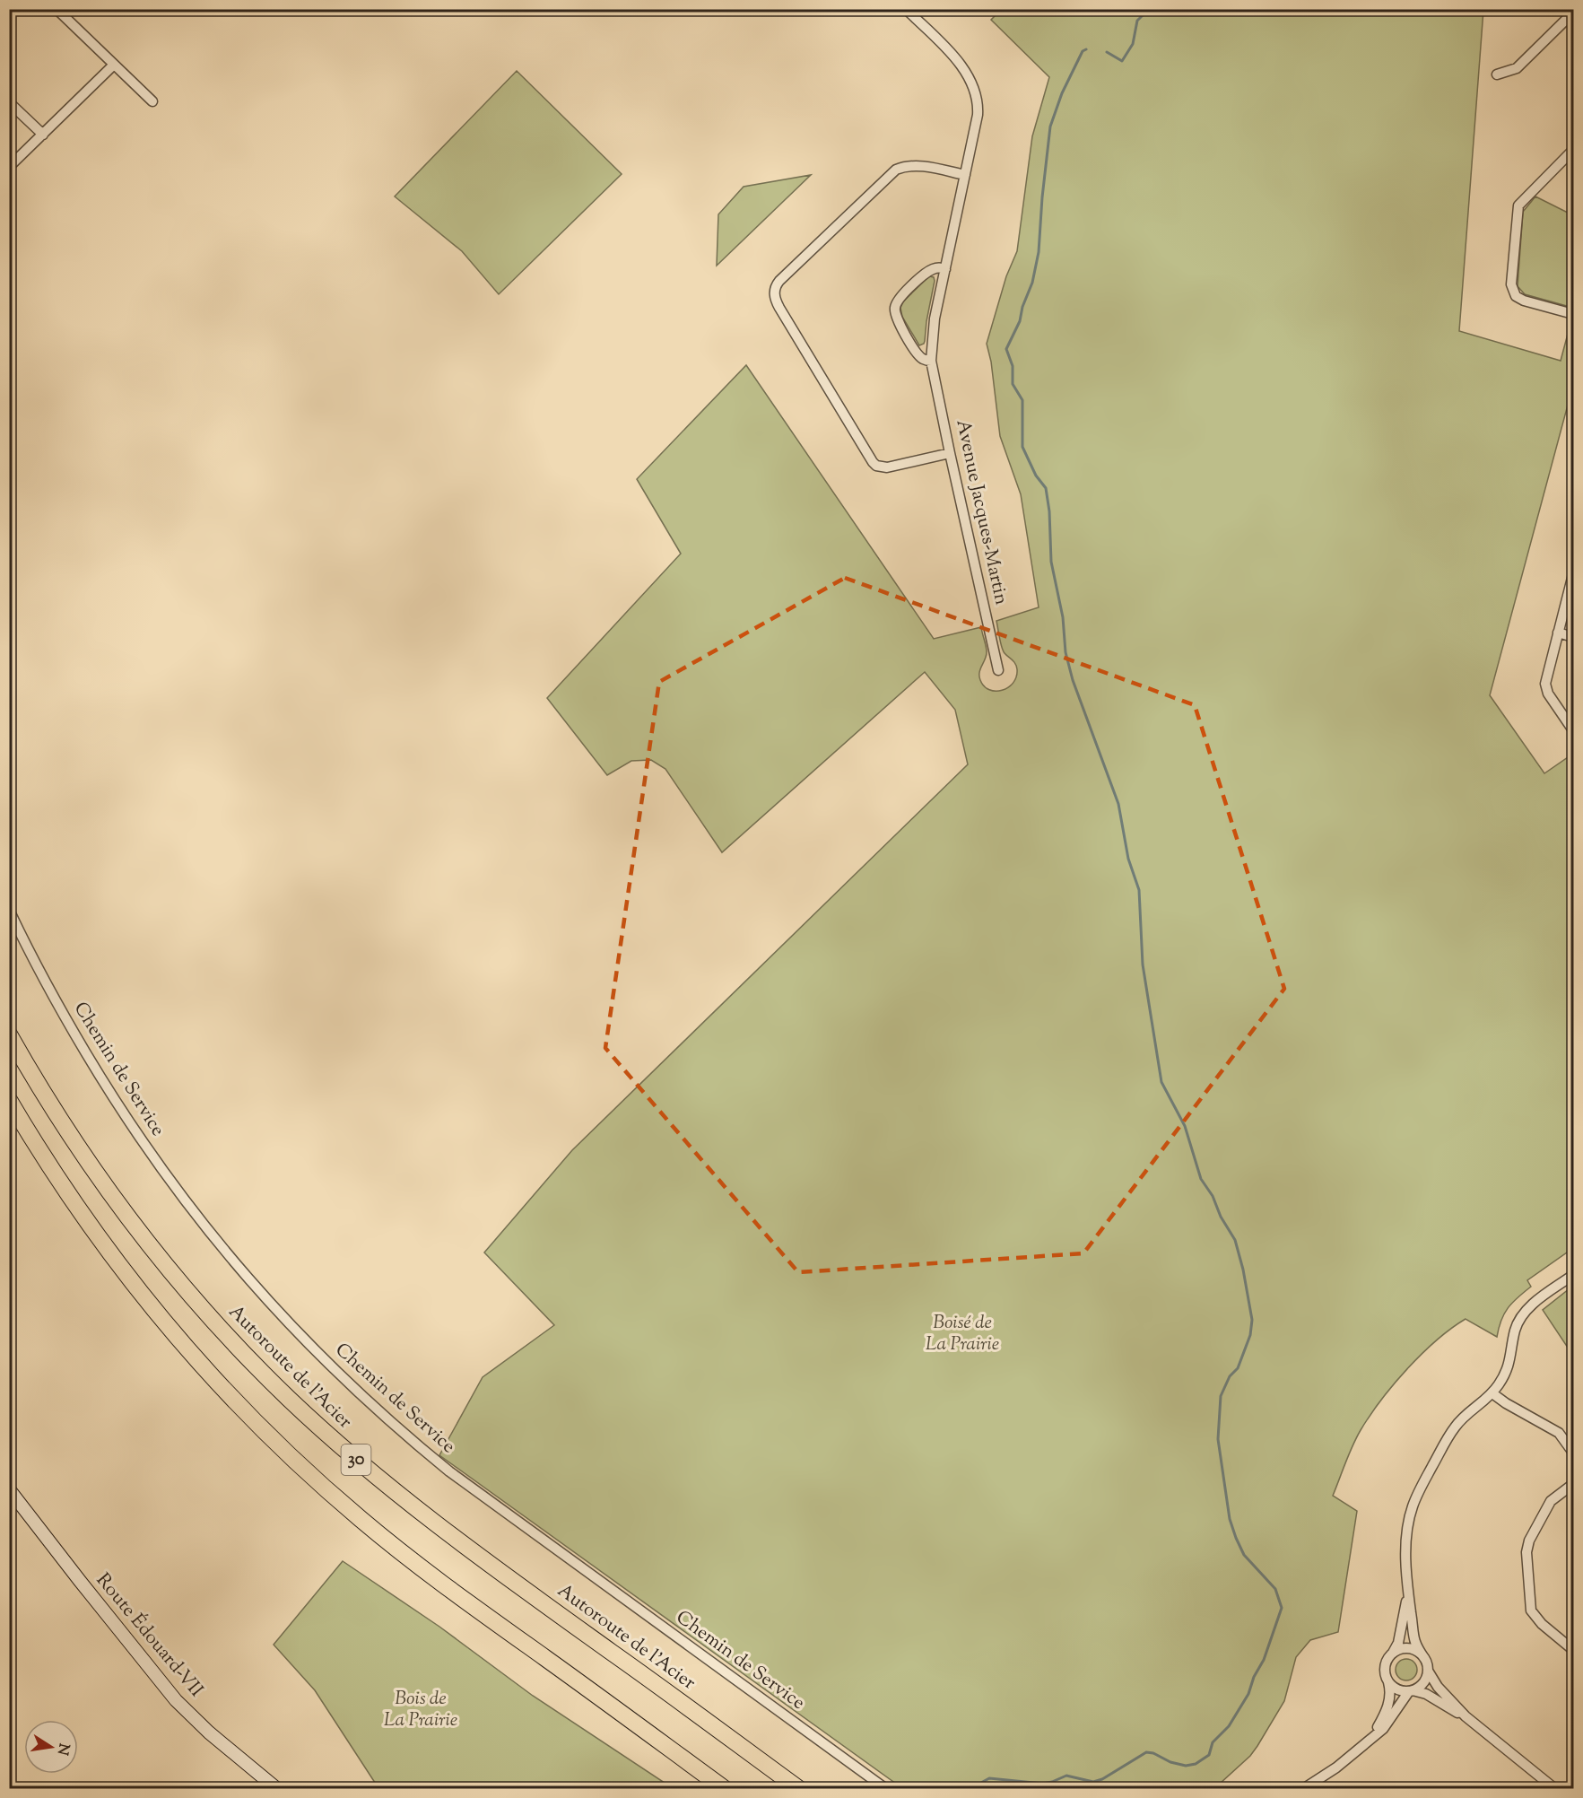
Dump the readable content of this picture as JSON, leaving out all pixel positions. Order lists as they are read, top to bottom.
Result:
{
  "streets": {
    "highway": ["Autoroute de l'Acier", "30"],
    "main road": ["Route Édouard-VII"],
    "street": ["Avenue Jacques-Martin", "Chemin de Service"]
  },
  "parks": ["Boisé de La Prairie", "Bois de La Prairie"],
  "north": "right"
}
